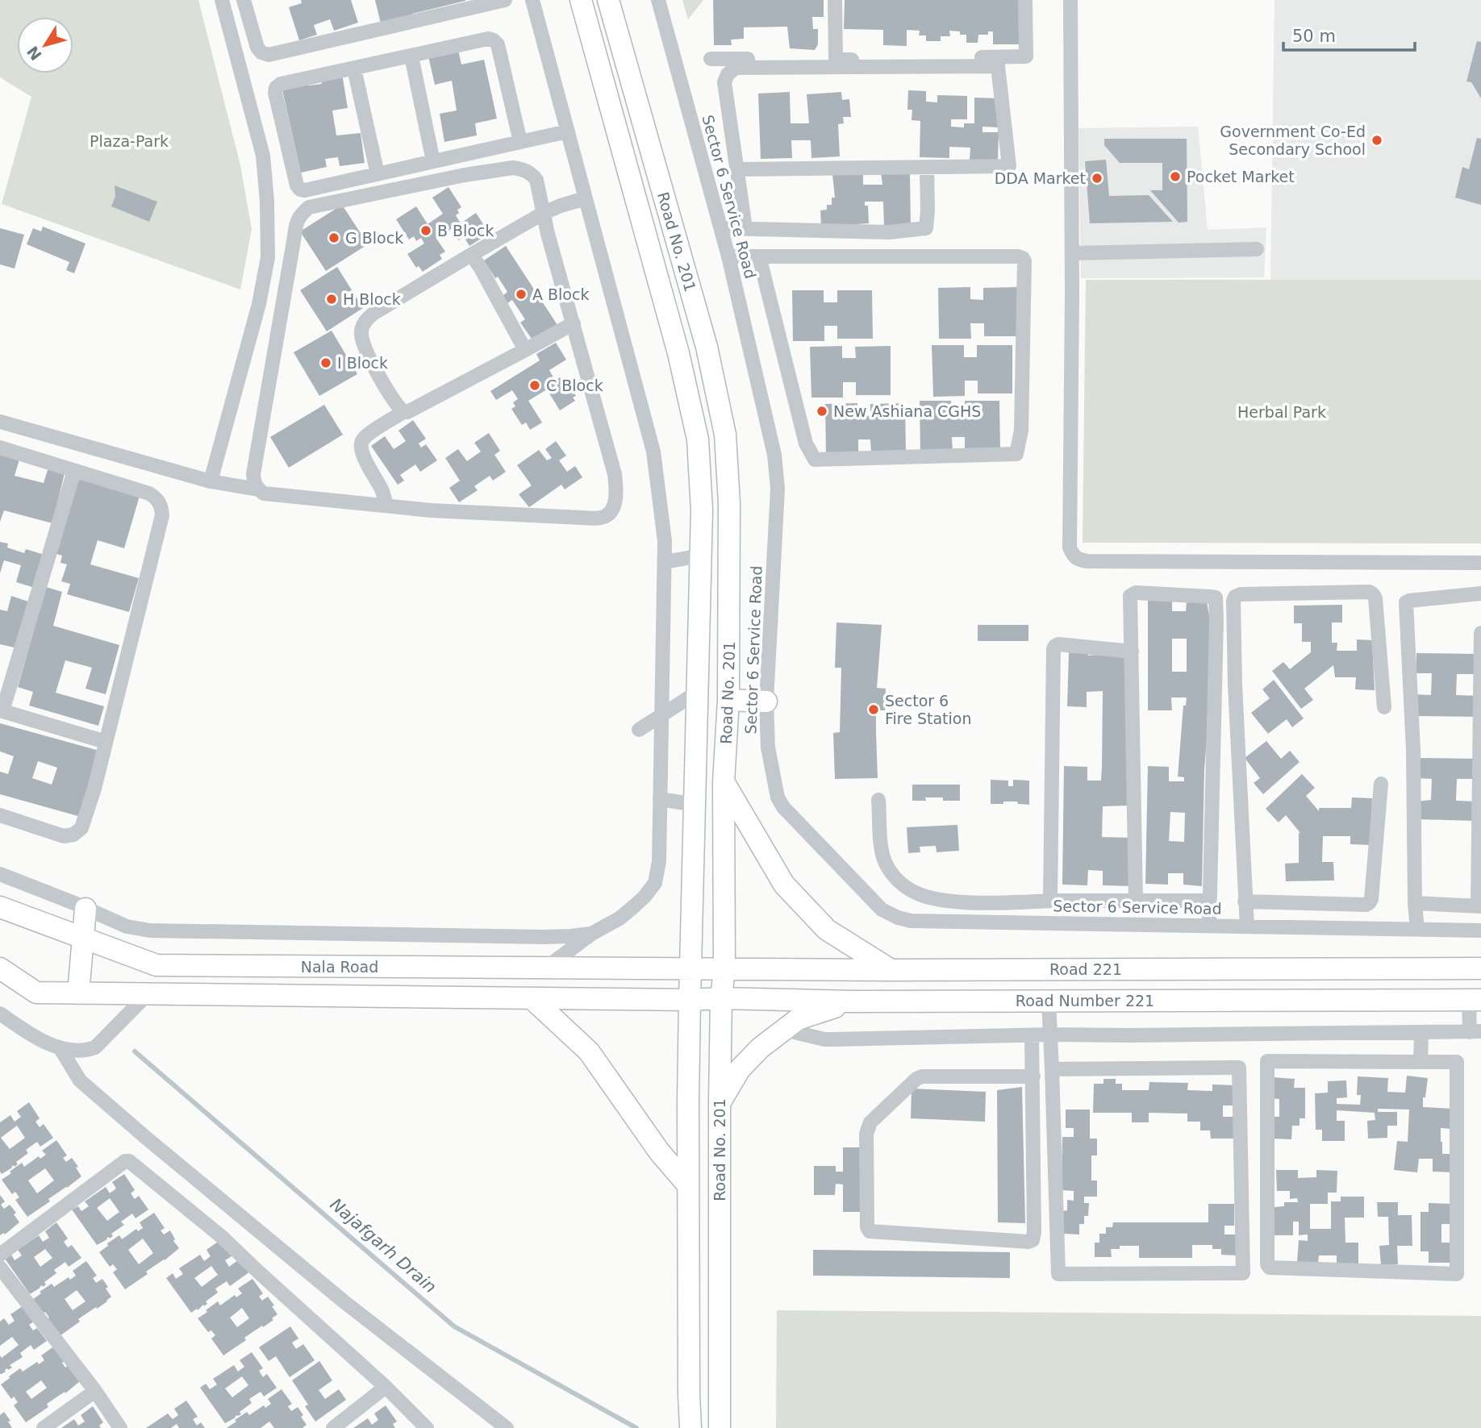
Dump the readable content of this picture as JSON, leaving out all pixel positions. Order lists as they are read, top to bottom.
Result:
{
  "streets": {
    "main road": [
      "Road No. 201",
      "Nala Road",
      "Road 221",
      "Road Number 221"
    ],
    "street": ["Sector 6 Service Road"]
  },
  "crossings": [
    ["Road No. 201", "Nala Road"],
    ["Road No. 201", "Road 221"],
    ["Road No. 201", "Road Number 221"],
    ["Nala Road", "Road 221"],
    ["Nala Road", "Road Number 221"]
  ],
  "water": ["Najafgarh Drain"],
  "parks": ["Plaza-Park", "Herbal Park"],
  "places": [
    "Government Co-Ed Secondary School",
    "Pocket Market",
    "DDA Market",
    "B Block",
    "G Block",
    "A Block",
    "H Block",
    "I Block",
    "C Block",
    "New Ashiana CGHS",
    "Sector 6 Fire Station"
  ],
  "scale_bar": "50 m",
  "north": "bottom left"
}
